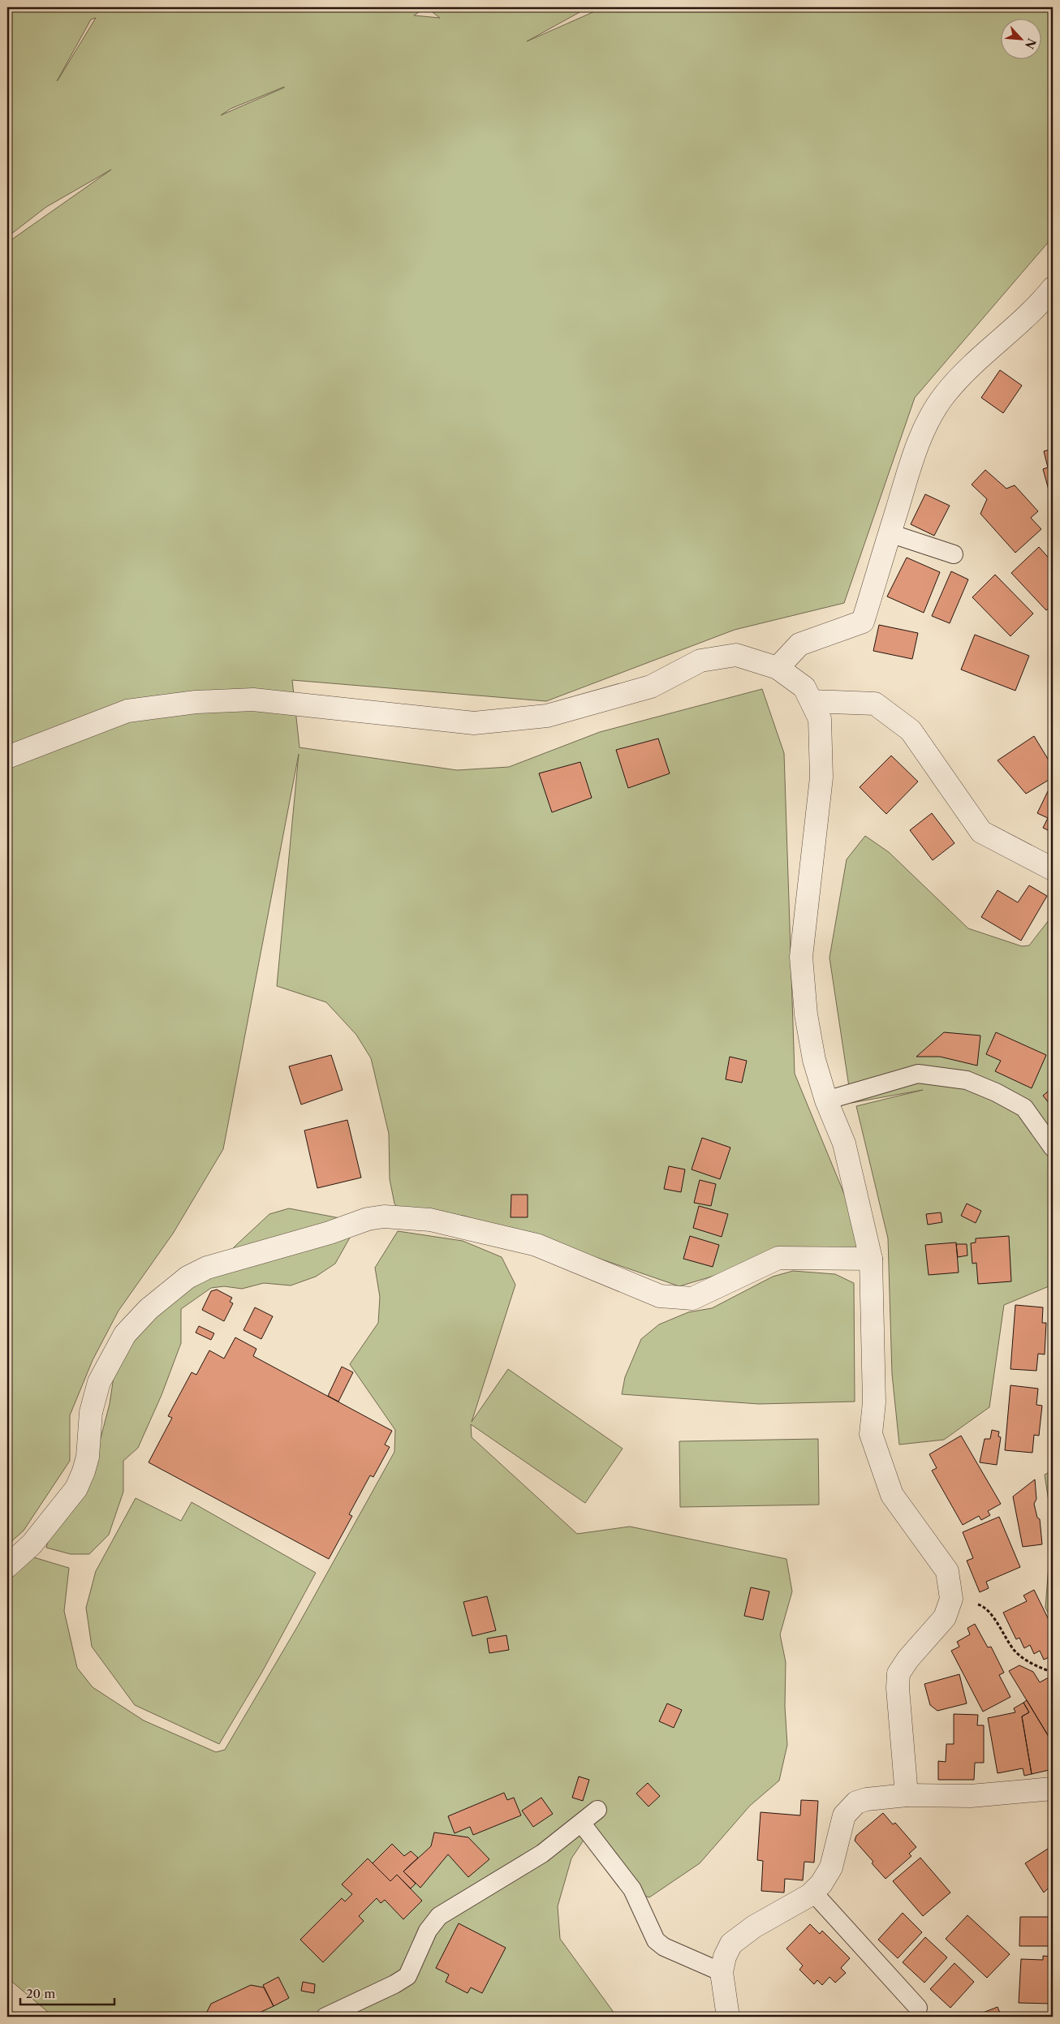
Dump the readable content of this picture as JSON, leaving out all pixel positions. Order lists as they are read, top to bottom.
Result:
{
  "scale_bar": "20 m",
  "north": "bottom right"
}
